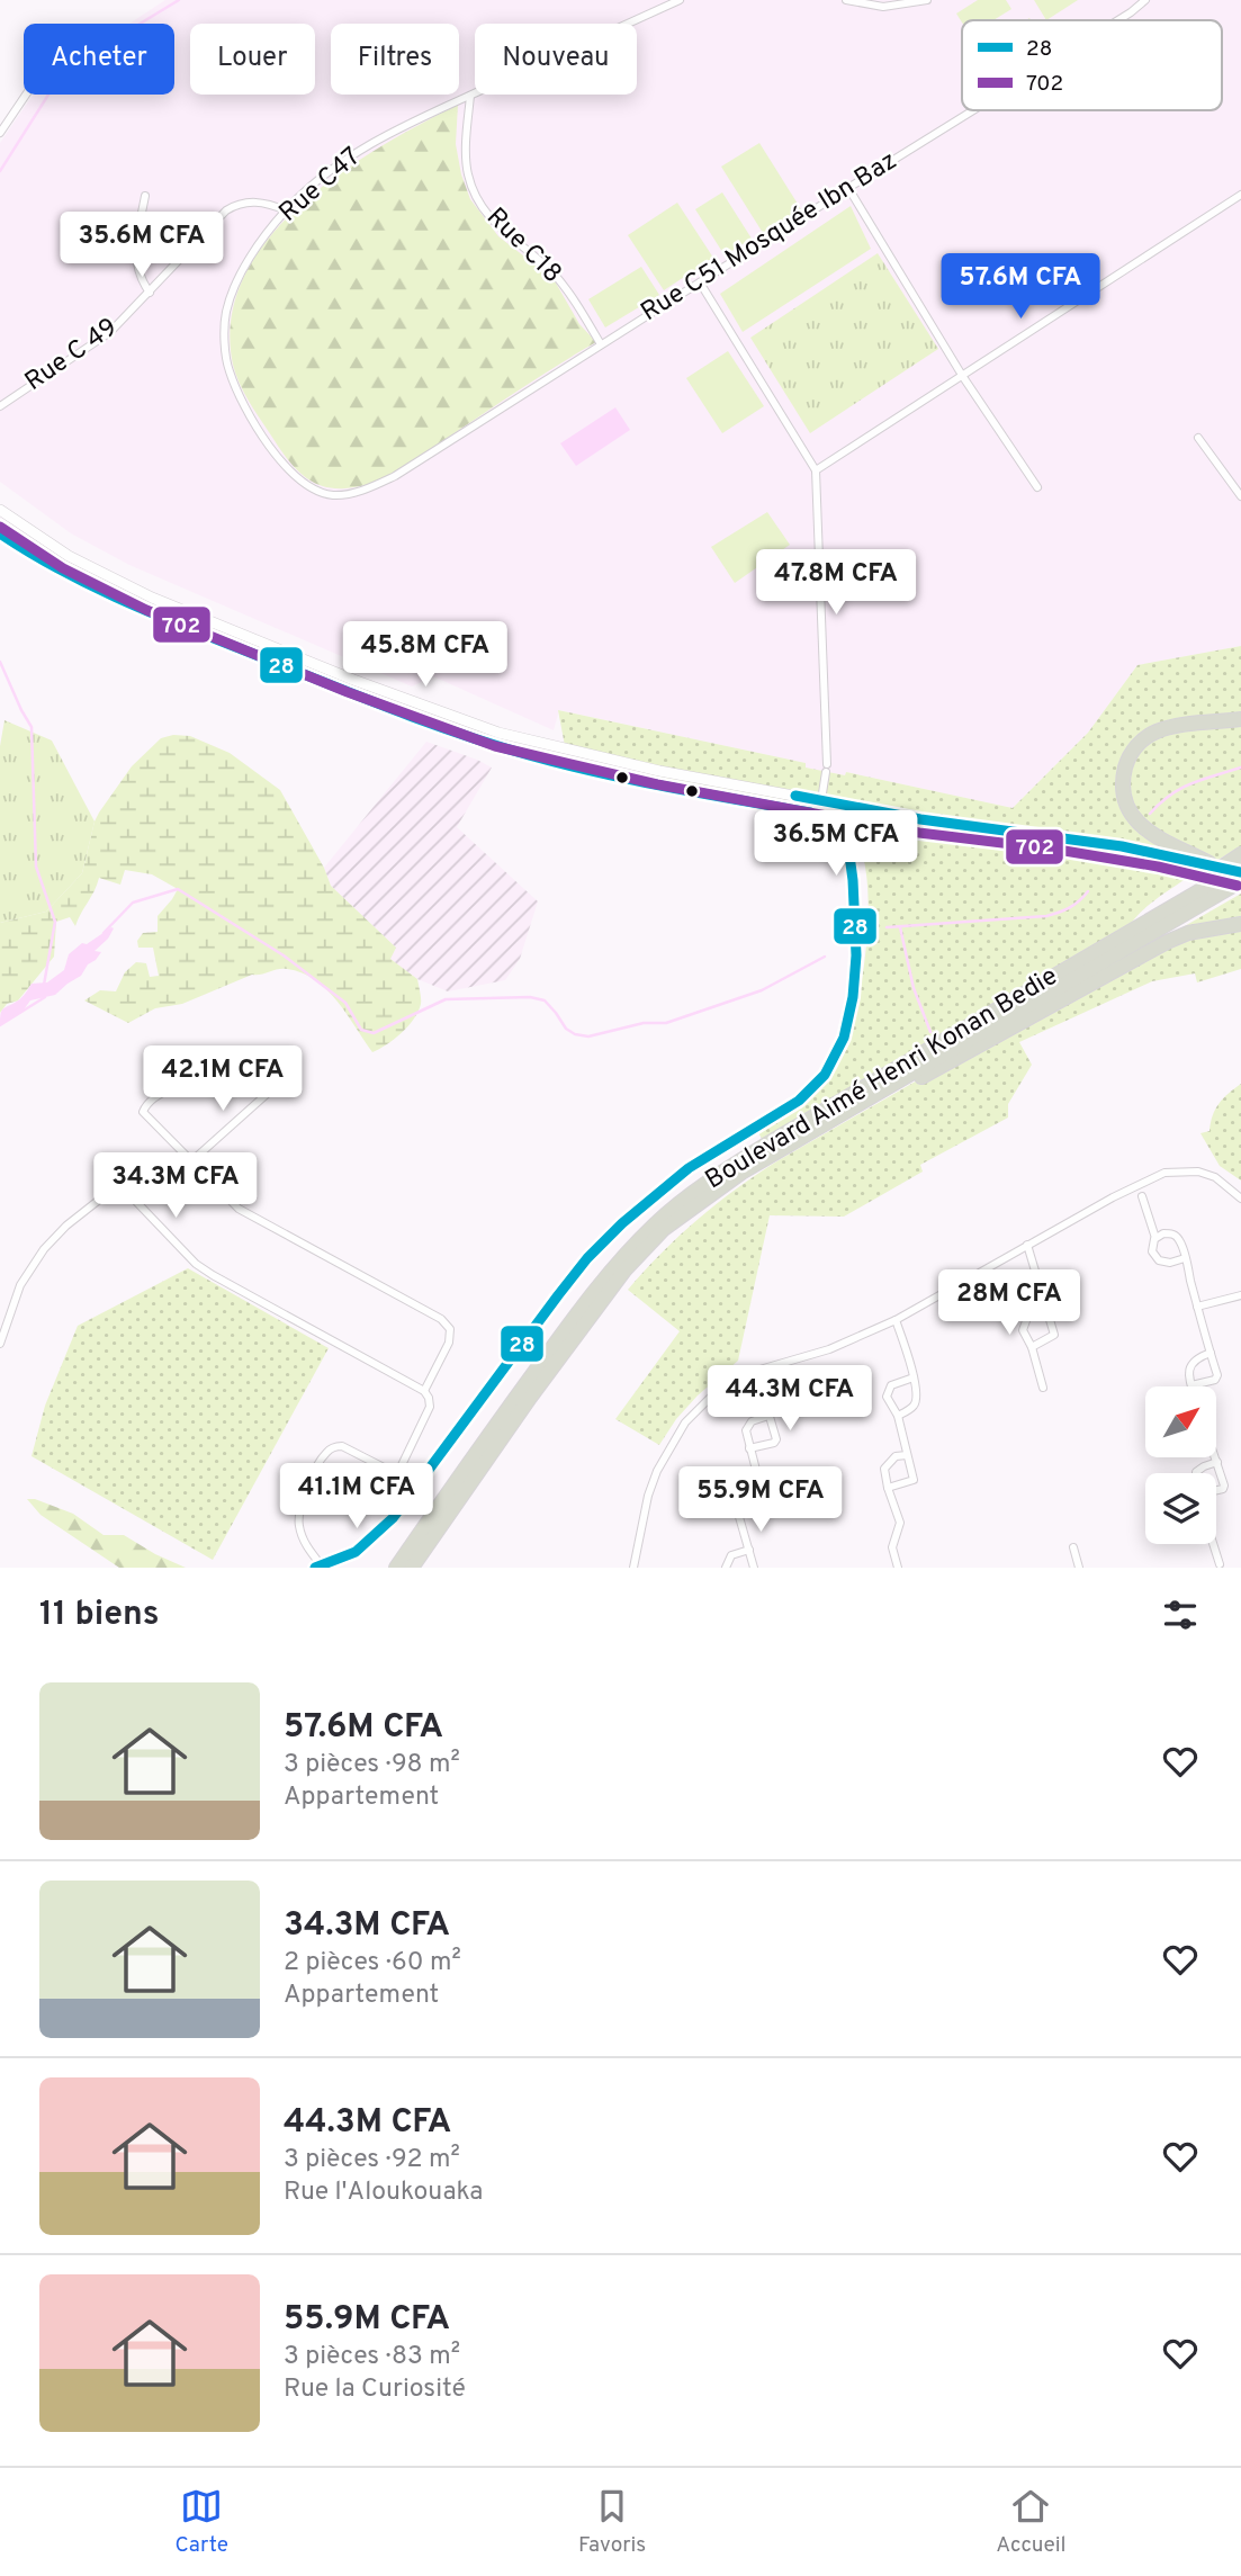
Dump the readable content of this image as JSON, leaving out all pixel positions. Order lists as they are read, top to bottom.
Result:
{
  "streets": {
    "highway": ["Boulevard Aimé Henri Konan Bedie"],
    "street": [
      "Rue C47",
      "Rue C51 Mosquée Ibn Baz",
      "Rue C18",
      "Rue C 49"
    ]
  },
  "crossings": [
    ["Rue C47", "Rue C51 Mosquée Ibn Baz"],
    ["Rue C47", "Rue C18"],
    ["Rue C47", "Rue C 49"],
    ["Rue C51 Mosquée Ibn Baz", "Rue C18"]
  ],
  "lines": ["transit line 702", "transit line 28"],
  "legend": ["28", "702"],
  "north": "top right",
  "page": {
    "chip": [
      "Acheter",
      "Louer",
      "Filtres",
      "Nouveau"
    ],
    "price": [
      "35.6M CFA",
      "57.6M CFA",
      "47.8M CFA",
      "45.8M CFA",
      "36.5M CFA",
      "42.1M CFA",
      "34.3M CFA",
      "28M CFA",
      "44.3M CFA",
      "41.1M CFA",
      "55.9M CFA"
    ],
    "heading": "11 biens",
    "list": [
      {
        "name": "57.6M CFA",
        "note": "3 pièces · 98 m² · Appartement"
      },
      {
        "name": "34.3M CFA",
        "note": "2 pièces · 60 m² · Appartement"
      },
      {
        "name": "44.3M CFA",
        "note": "3 pièces · 92 m² · Rue l'Aloukouaka"
      },
      {
        "name": "55.9M CFA",
        "note": "3 pièces · 83 m² · Rue la Curiosité"
      }
    ],
    "tabs": ["Carte", "Favoris", "Accueil"]
  }
}
